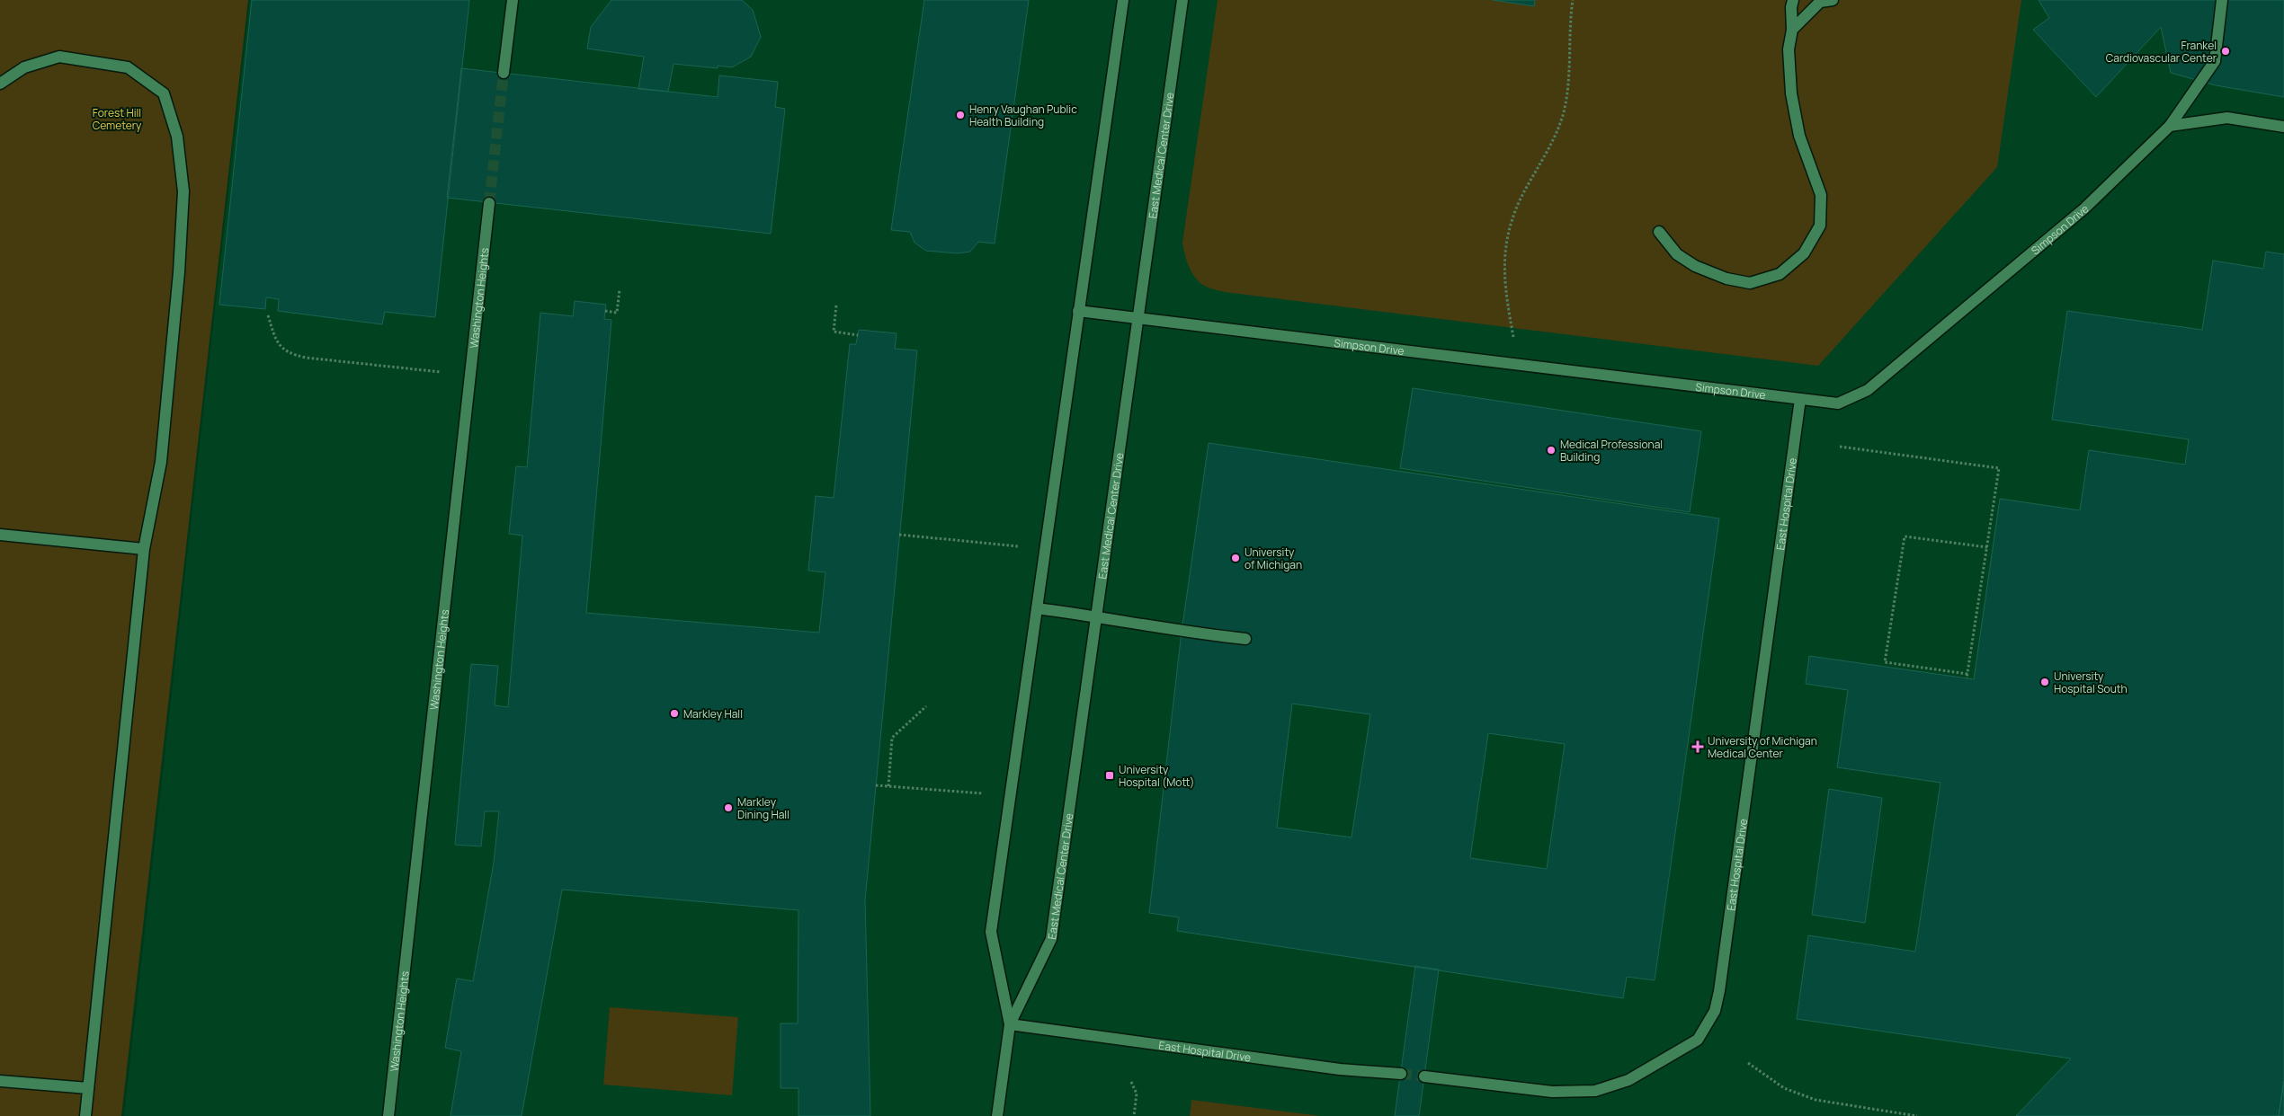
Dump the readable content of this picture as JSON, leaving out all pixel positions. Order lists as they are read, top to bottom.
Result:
{
  "streets": {
    "street": [
      "East Medical Center Drive",
      "Simpson Drive",
      "Washington Heights",
      "East Hospital Drive"
    ]
  },
  "crossings": [
    ["East Medical Center Drive", "Simpson Drive"],
    ["East Medical Center Drive", "East Hospital Drive"],
    ["Simpson Drive", "East Hospital Drive"]
  ],
  "parks": ["Forest Hill Cemetery"],
  "places": {
    "other": [
      "Frankel Cardiovascular Center",
      "Henry Vaughan Public Health Building",
      "Medical Professional Building",
      "University of Michigan",
      "University Hospital South",
      "Markley Hall",
      "Markley Dining Hall"
    ],
    "health": ["University of Michigan Medical Center"],
    "transit": ["University Hospital (Mott)"]
  }
}
